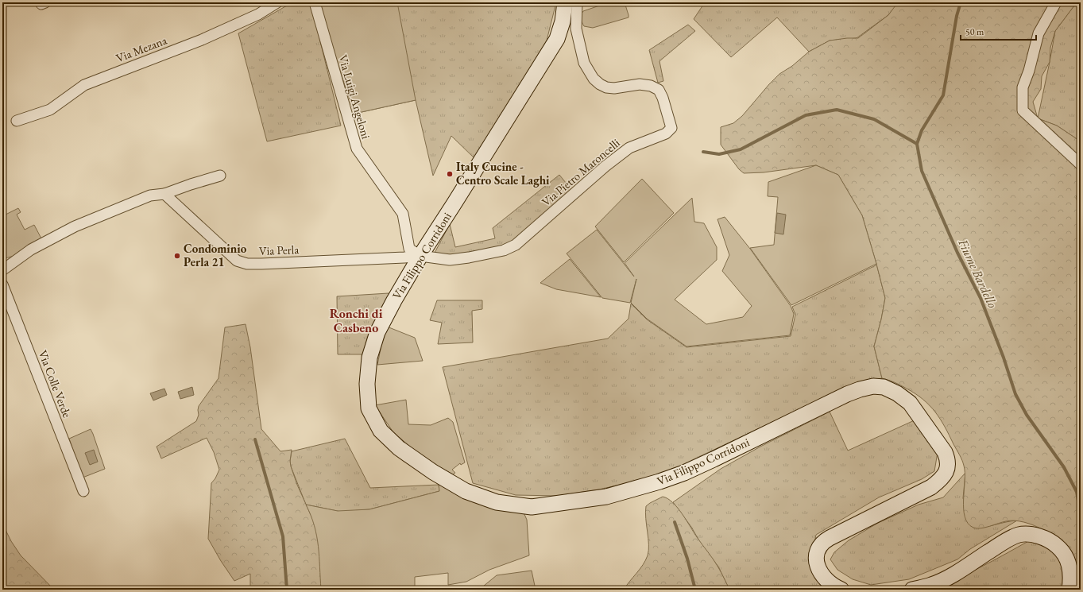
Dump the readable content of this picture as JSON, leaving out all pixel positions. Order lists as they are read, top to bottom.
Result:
{
  "streets": {
    "street": [
      "Via Mezana",
      "Via Luigi Angeloni",
      "Via Pietro Maroncelli",
      "Via Perla",
      "Via Filippo Corridoni",
      "Via Colle Verde"
    ]
  },
  "crossings": [
    ["Via Luigi Angeloni", "Via Pietro Maroncelli"],
    ["Via Luigi Angeloni", "Via Perla"],
    ["Via Luigi Angeloni", "Via Filippo Corridoni"],
    ["Via Pietro Maroncelli", "Via Perla"],
    ["Via Pietro Maroncelli", "Via Filippo Corridoni"],
    ["Via Perla", "Via Filippo Corridoni"]
  ],
  "districts": ["Ronchi di Casbeno"],
  "water": ["Fiume Bardello"],
  "places": ["Italy Cucine - Centro Scale Laghi", "Condominio Perla 21"],
  "scale_bar": "50 m"
}
